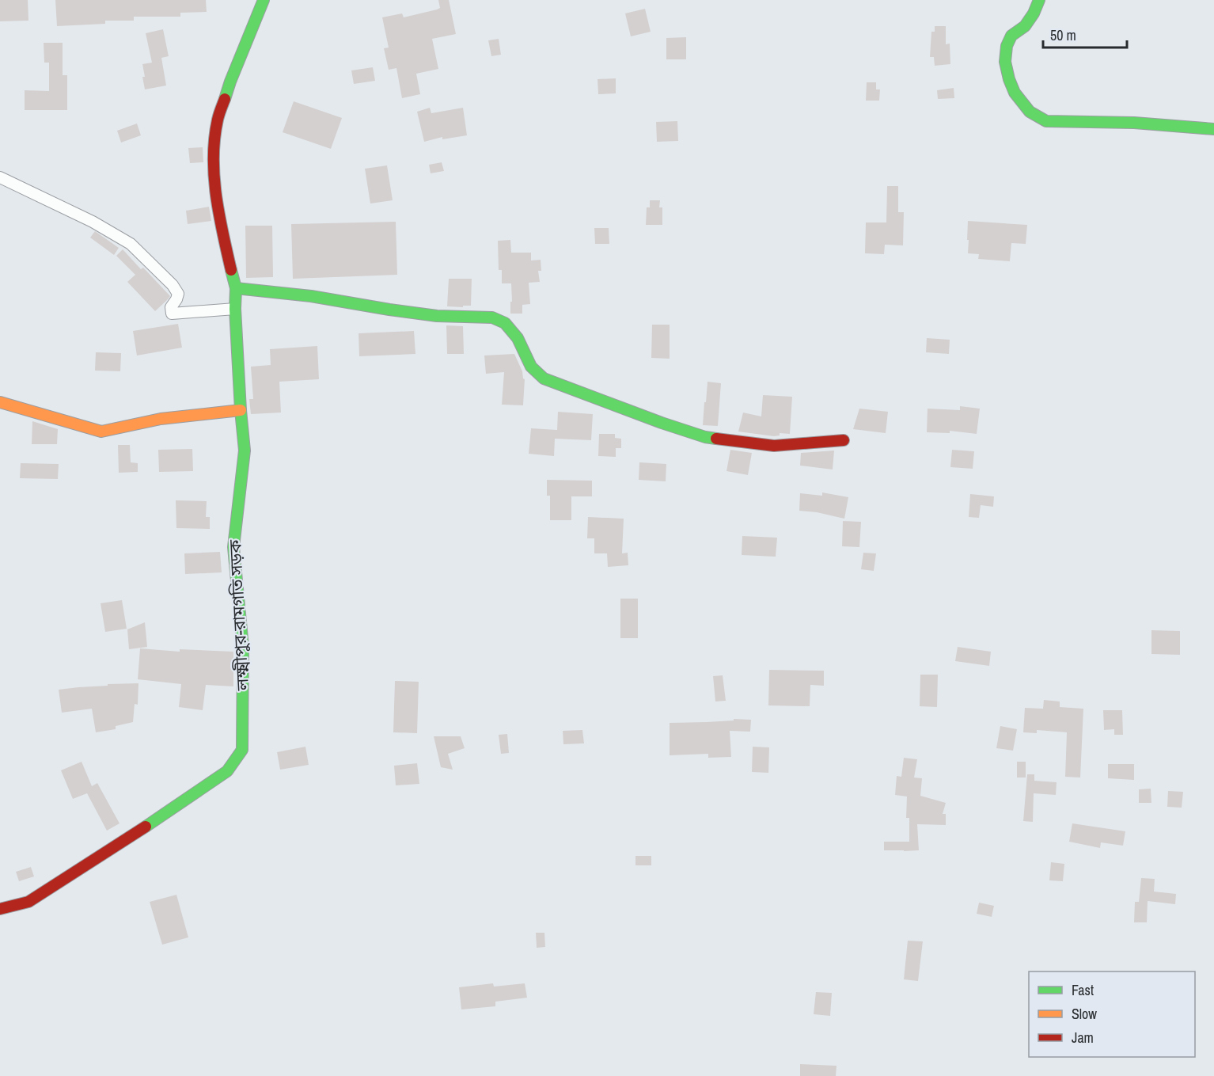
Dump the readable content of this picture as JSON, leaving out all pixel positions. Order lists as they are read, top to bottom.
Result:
{
  "streets": {
    "street": ["লক্ষ্মীপুর-রামগতি সড়ক"]
  },
  "legend": ["Fast", "Slow", "Jam"],
  "scale_bar": "50 m"
}
